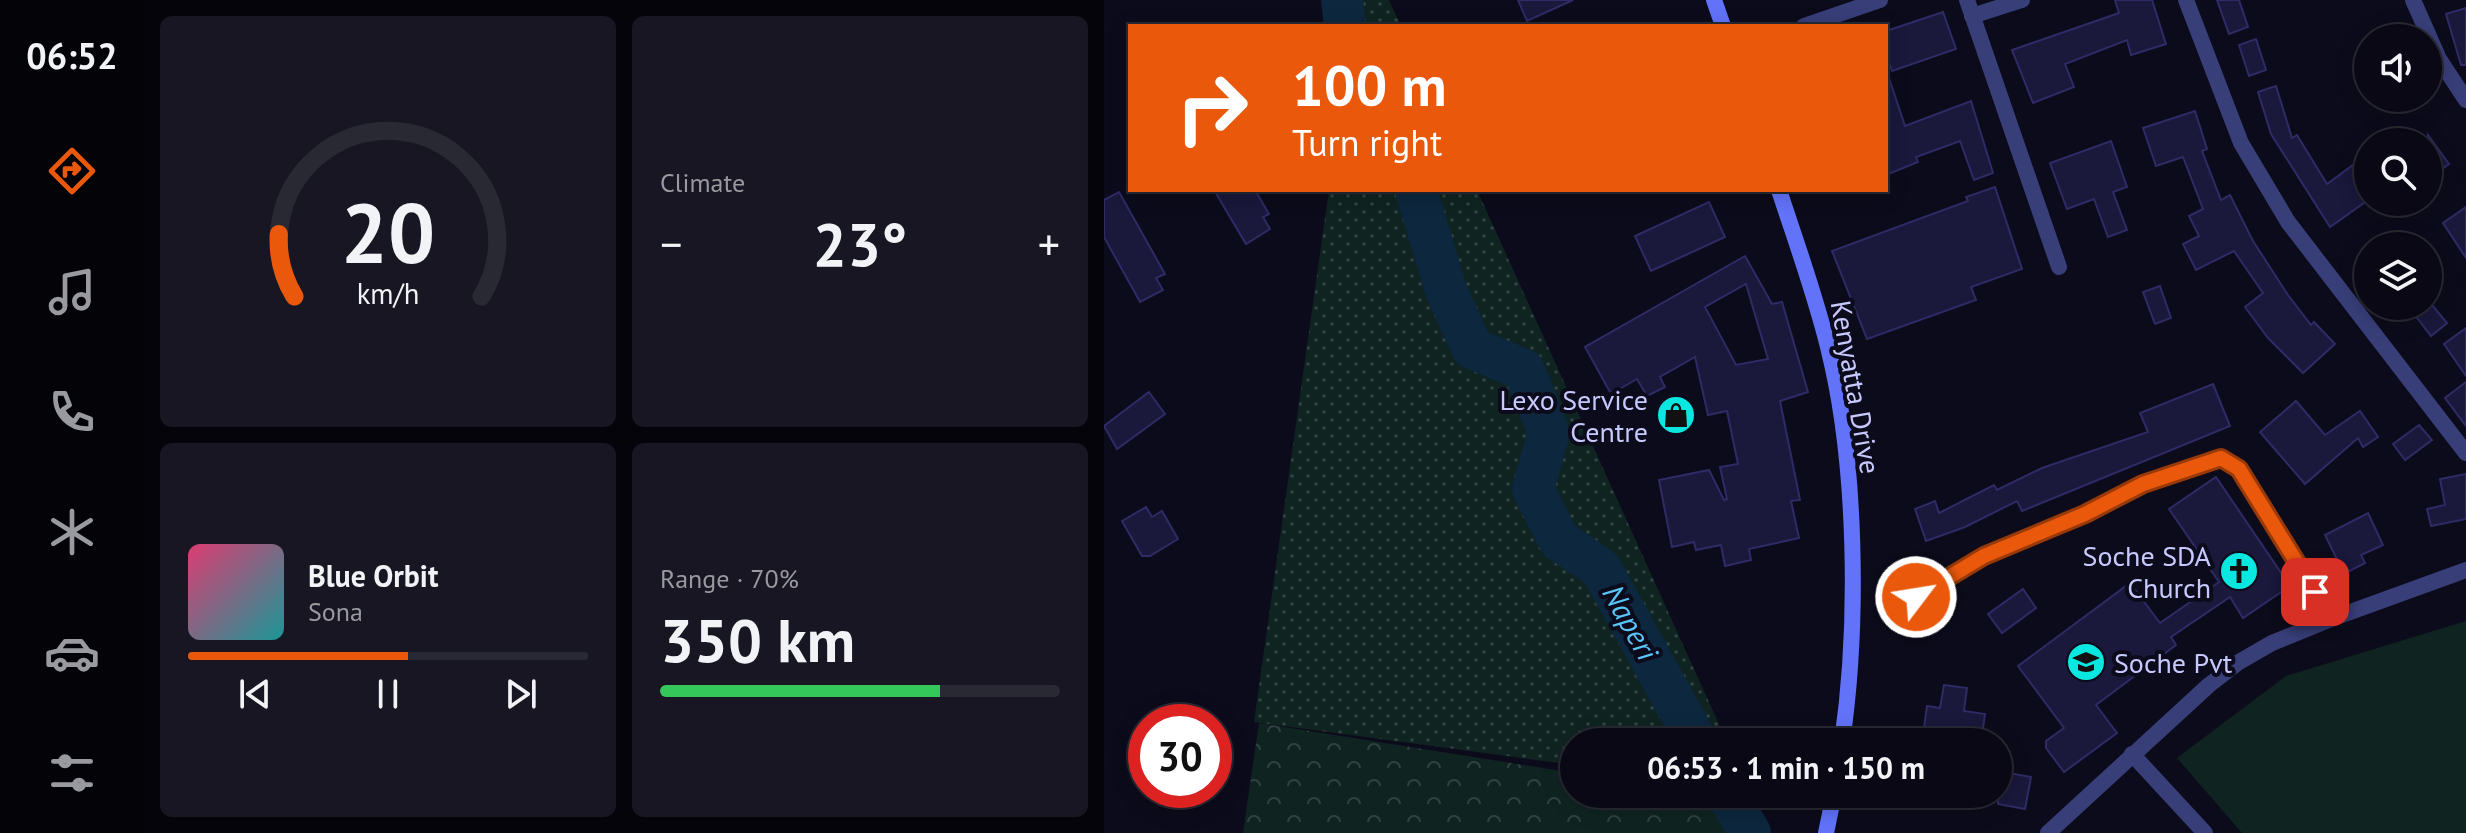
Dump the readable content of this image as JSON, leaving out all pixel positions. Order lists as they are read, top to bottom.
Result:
{
  "streets": {
    "main road": ["Kenyatta Drive"]
  },
  "water": ["Naperi"],
  "places": {
    "shop": ["Lexo Service Centre"],
    "church": ["Soche SDA Church"],
    "school or university": ["Soche Pvt"]
  },
  "page": {
    "tabs": "06:52",
    "tile": [
      "Climate",
      ["Range · 70%", "350 km"]
    ],
    "turn": ["100 m", "Turn right"],
    "heat": ["−", "23°", "+"],
    "song": ["Blue Orbit", "Sona"],
    "limit": "30",
    "trip": "06:53 · 1 min · 150 m",
    "gauge": ["20", "km/h"]
  }
}
